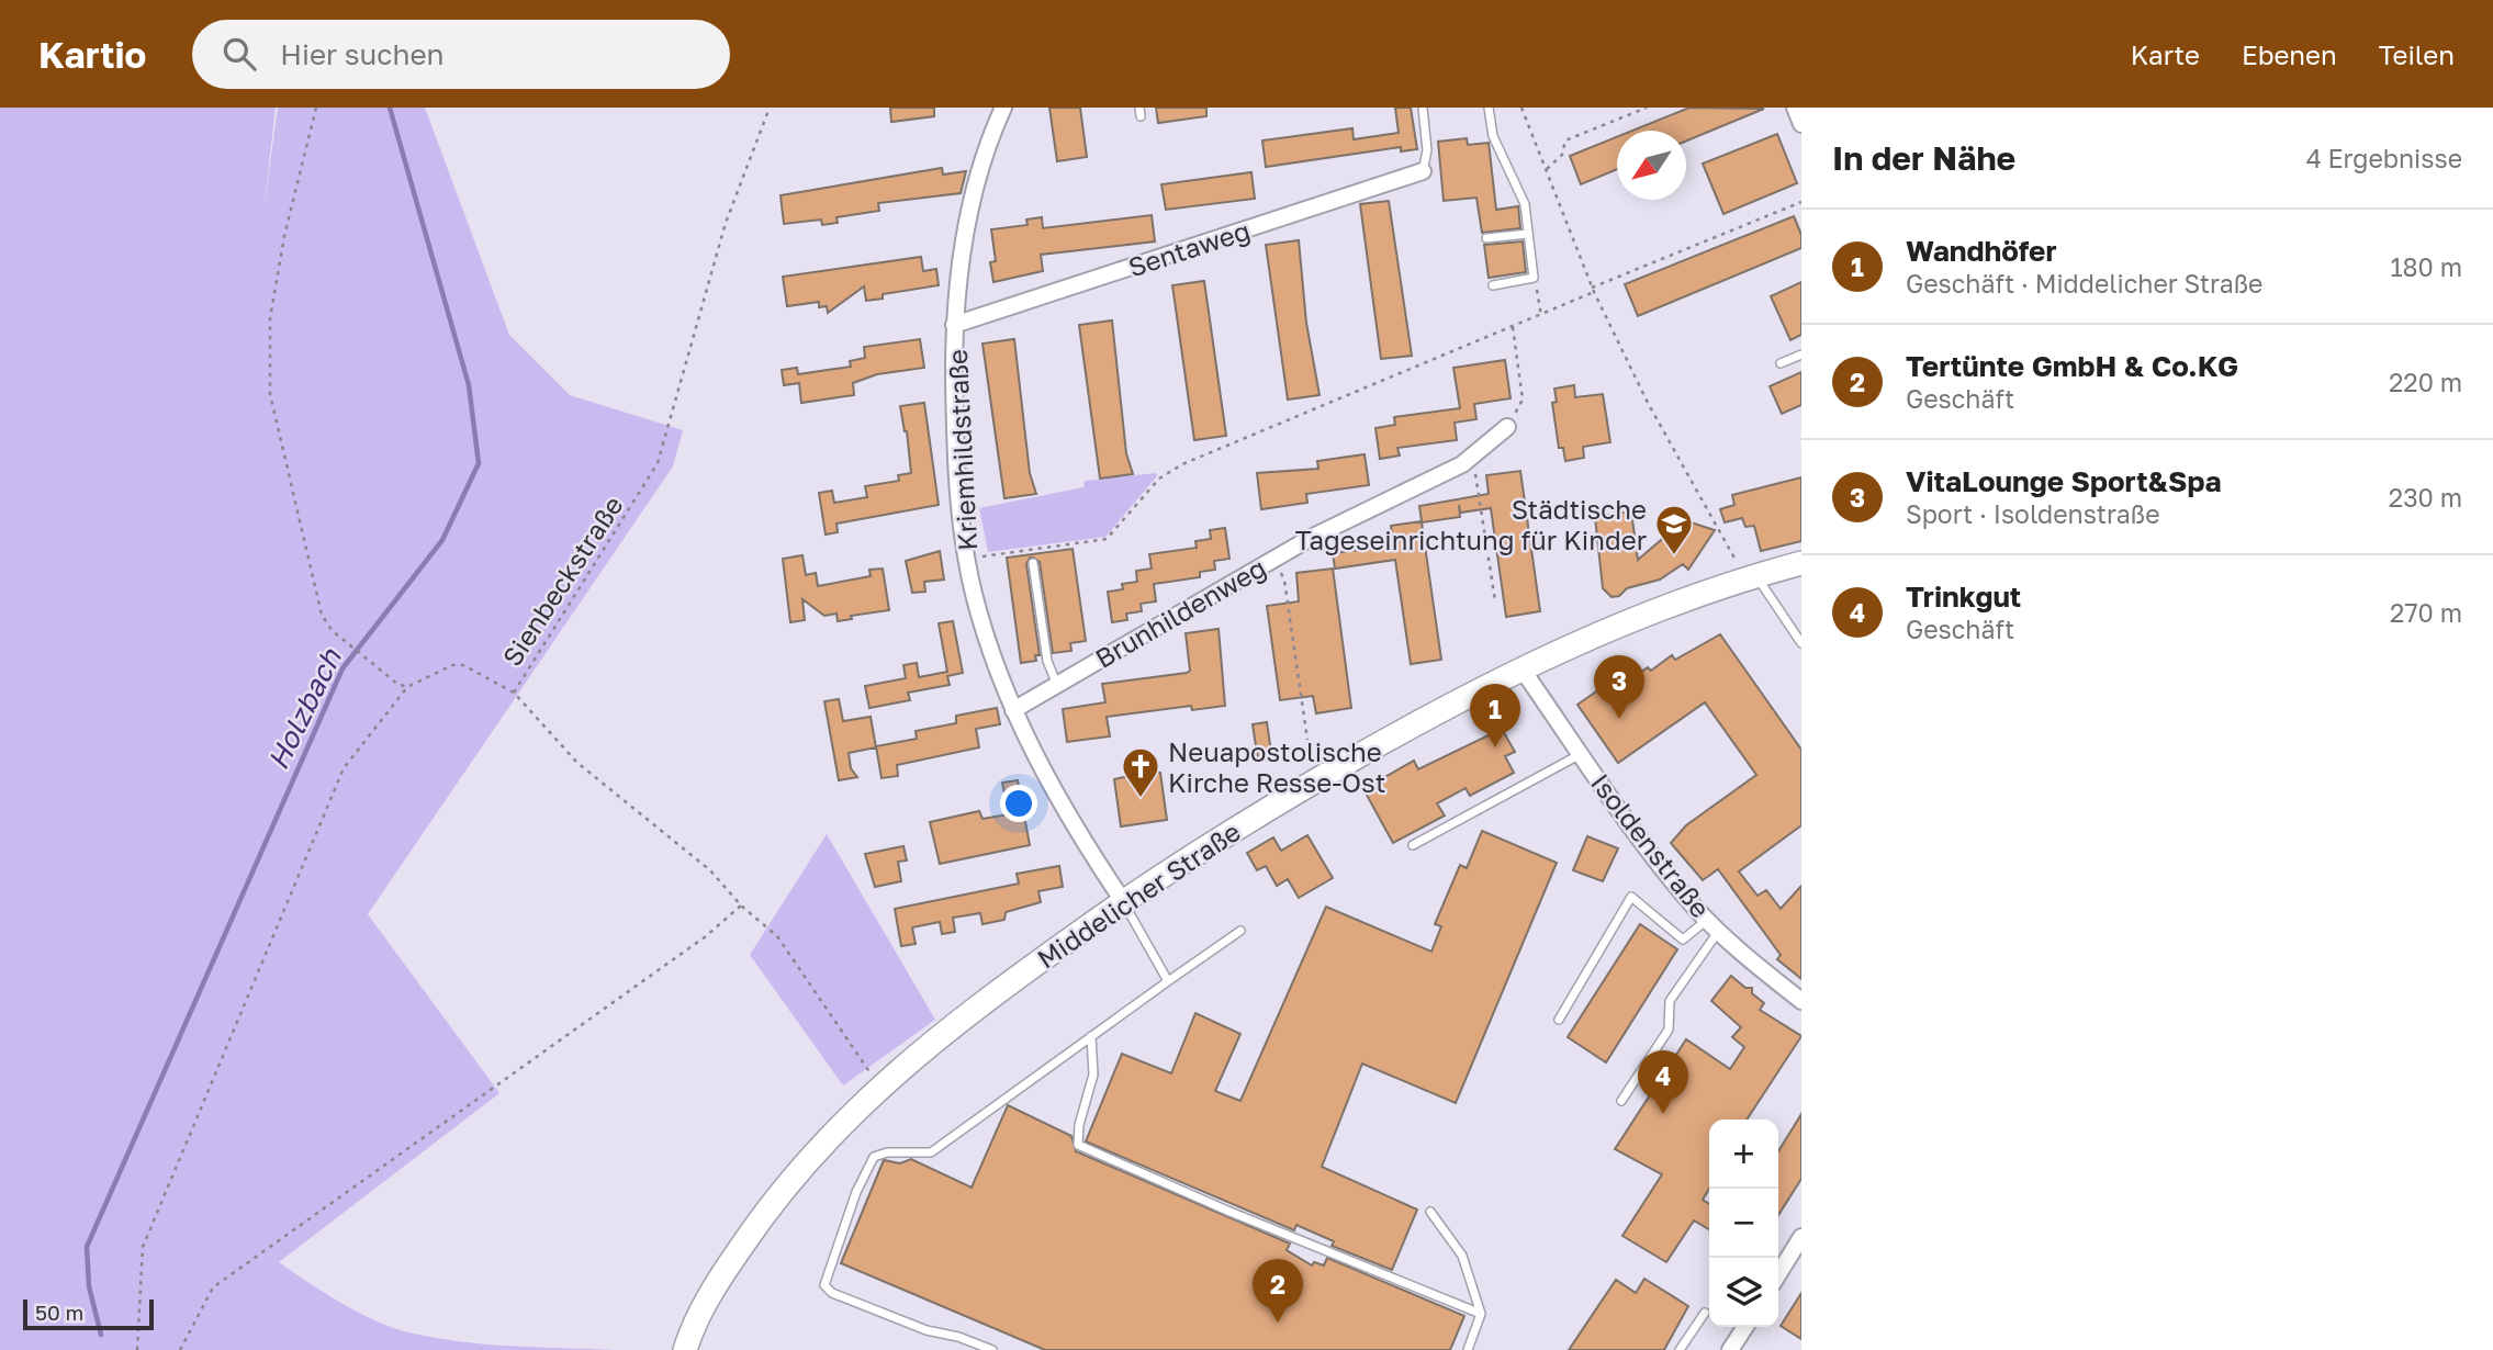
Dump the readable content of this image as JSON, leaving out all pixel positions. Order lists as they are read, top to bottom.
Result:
{
  "streets": {
    "street": [
      "Sentaweg",
      "Kriemhildstraße",
      "Brunhildenweg",
      "Isoldenstraße",
      "Middelicher Straße"
    ],
    "path": ["Sienbeckstraße"]
  },
  "crossings": [
    ["Sentaweg", "Kriemhildstraße"],
    ["Kriemhildstraße", "Brunhildenweg"],
    ["Kriemhildstraße", "Middelicher Straße"],
    ["Sienbeckstraße", "Middelicher Straße"],
    ["Isoldenstraße", "Middelicher Straße"]
  ],
  "water": ["Holzbach"],
  "places": {
    "school or university": ["Städtische Tageseinrichtung für Kinder"],
    "church": ["Neuapostolische Kirche Resse-Ost"]
  },
  "scale_bar": "50 m",
  "north": "bottom left",
  "page": {
    "header": "Kartio",
    "search": "Hier suchen",
    "nav": ["Karte", "Ebenen", "Teilen"],
    "heading": ["In der Nähe", "4 Ergebnisse"],
    "list": [
      {
        "mark": "1",
        "name": "Wandhöfer",
        "note": "Geschäft · Middelicher Straße",
        "value": "180 m"
      },
      {
        "mark": "2",
        "name": "Tertünte GmbH & Co.KG",
        "note": "Geschäft",
        "value": "220 m"
      },
      {
        "mark": "3",
        "name": "VitaLounge Sport&Spa",
        "note": "Sport · Isoldenstraße",
        "value": "230 m"
      },
      {
        "mark": "4",
        "name": "Trinkgut",
        "note": "Geschäft",
        "value": "270 m"
      }
    ],
    "pins": [
      "3",
      "1",
      "4",
      "2"
    ],
    "map_buttons": ["+", "−"],
    "scale": "50 m"
  }
}
